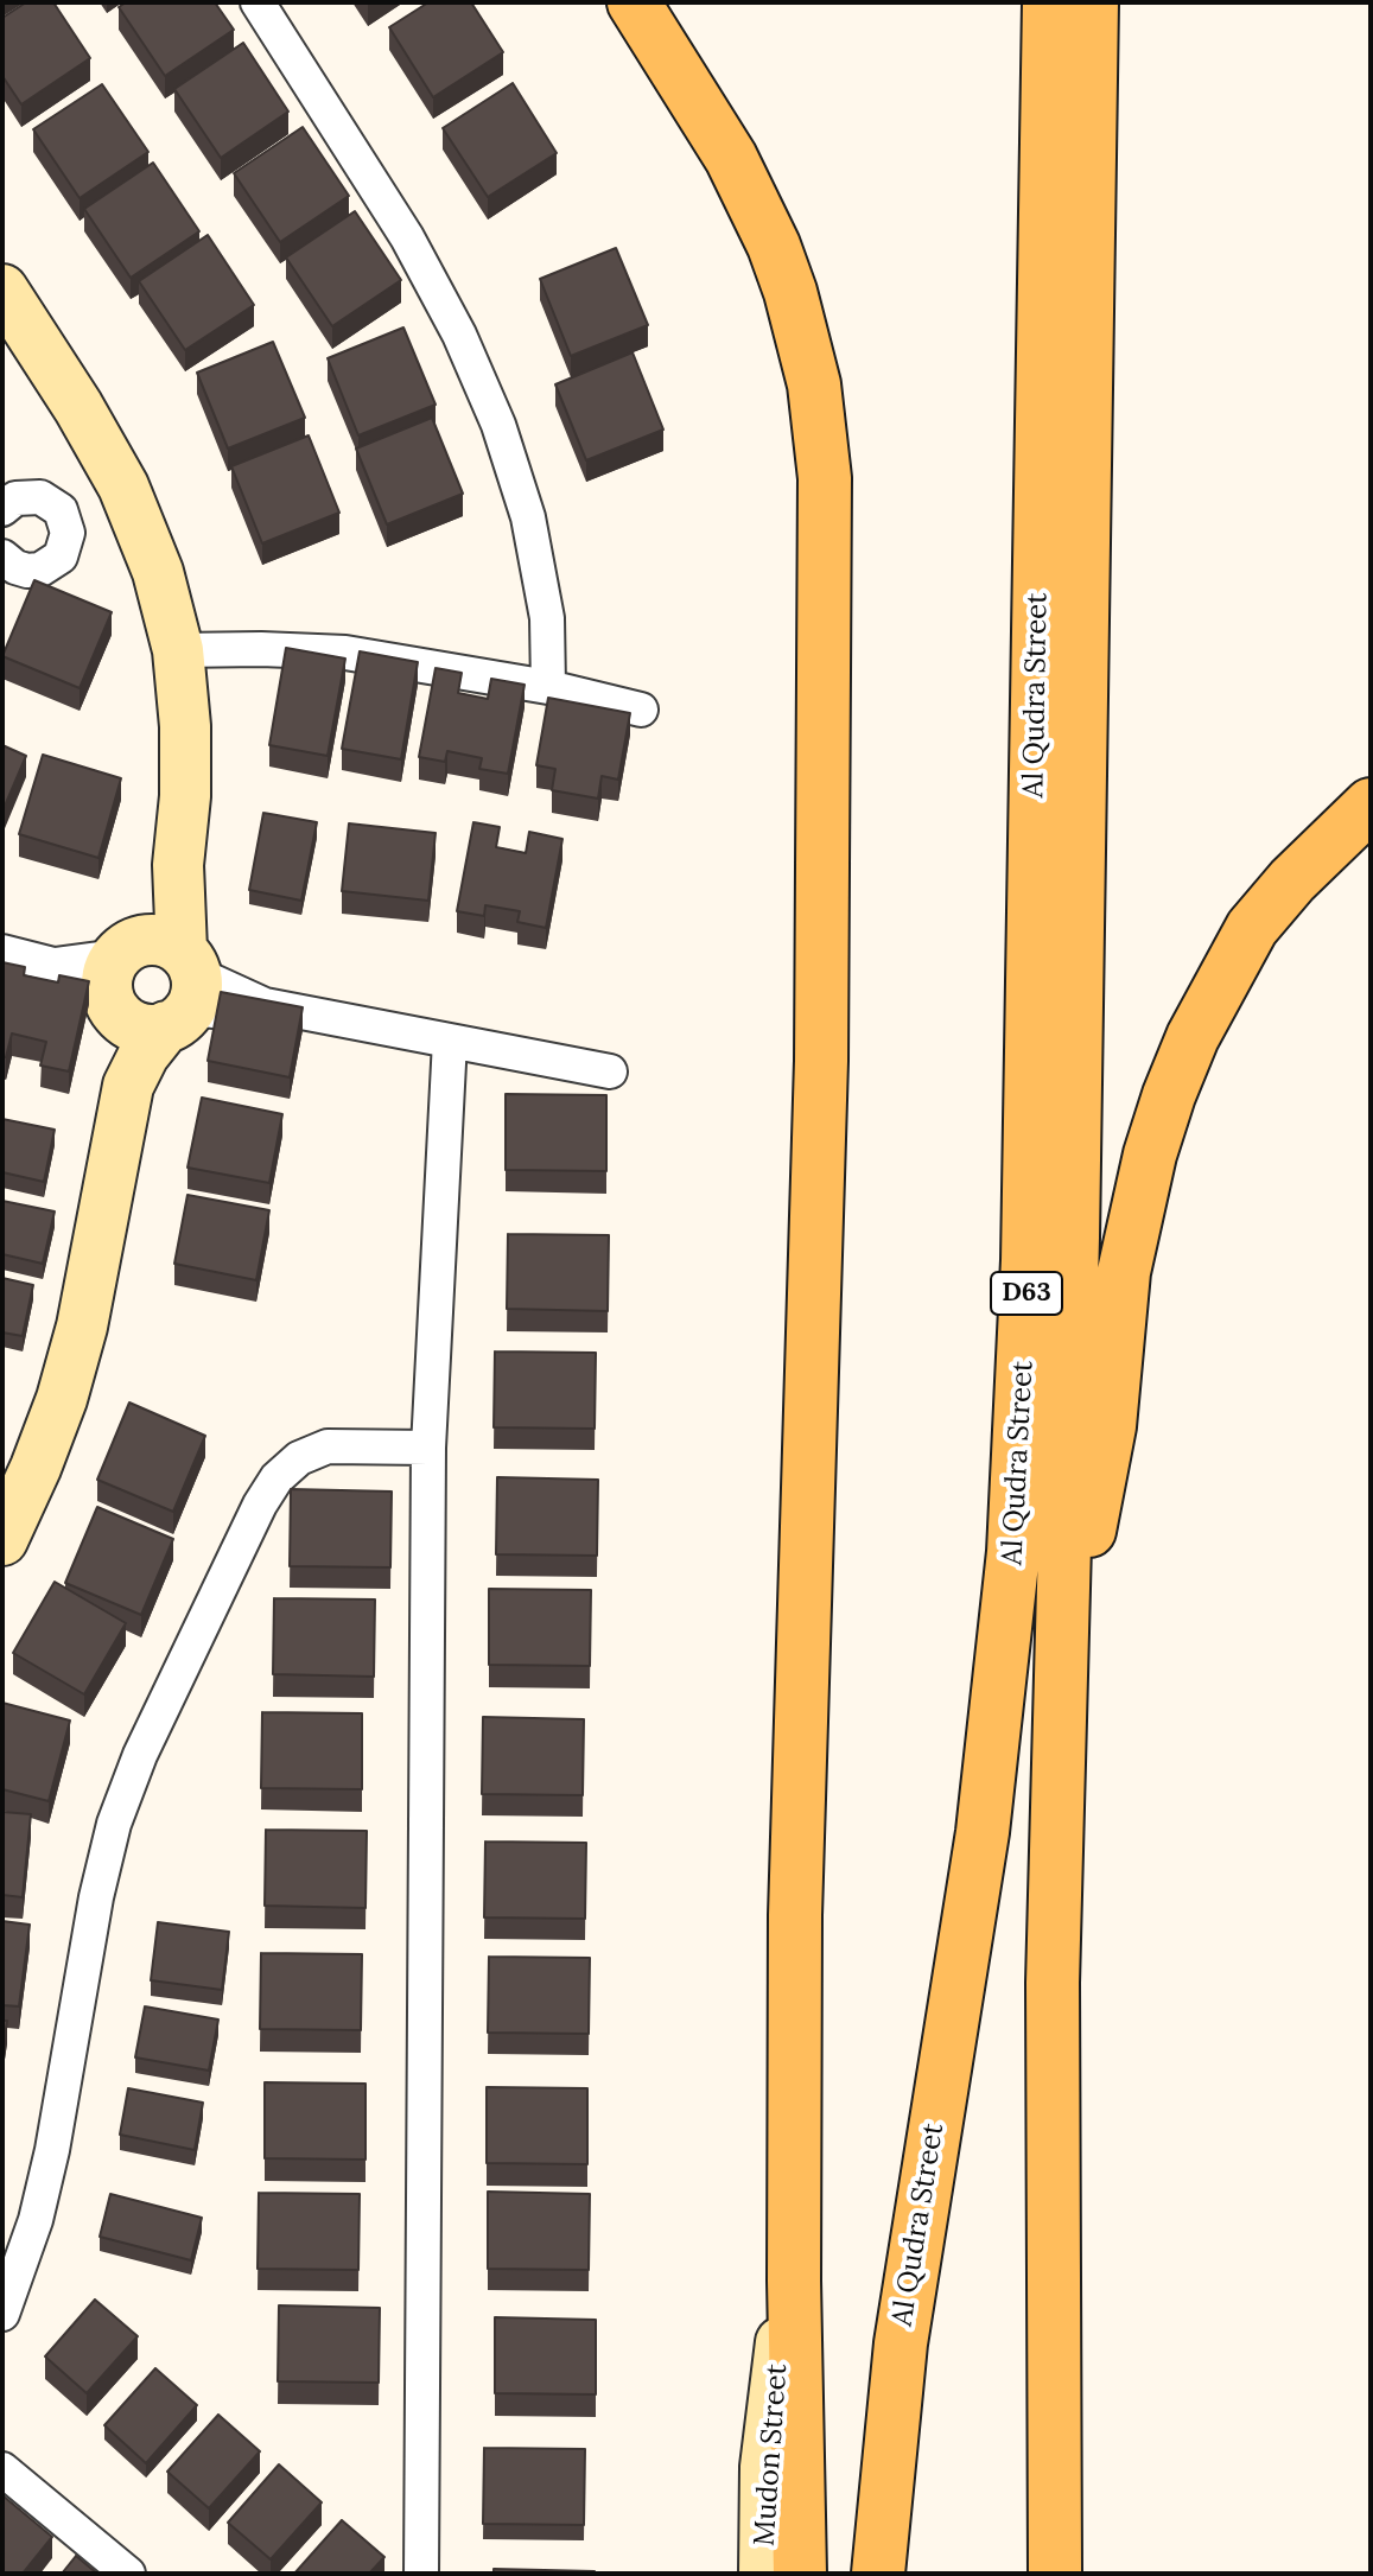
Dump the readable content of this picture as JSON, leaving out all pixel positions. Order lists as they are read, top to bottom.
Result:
{
  "streets": {
    "main road": ["Al Qudra Street", "D63"],
    "street": ["Mudon Street"]
  }
}
